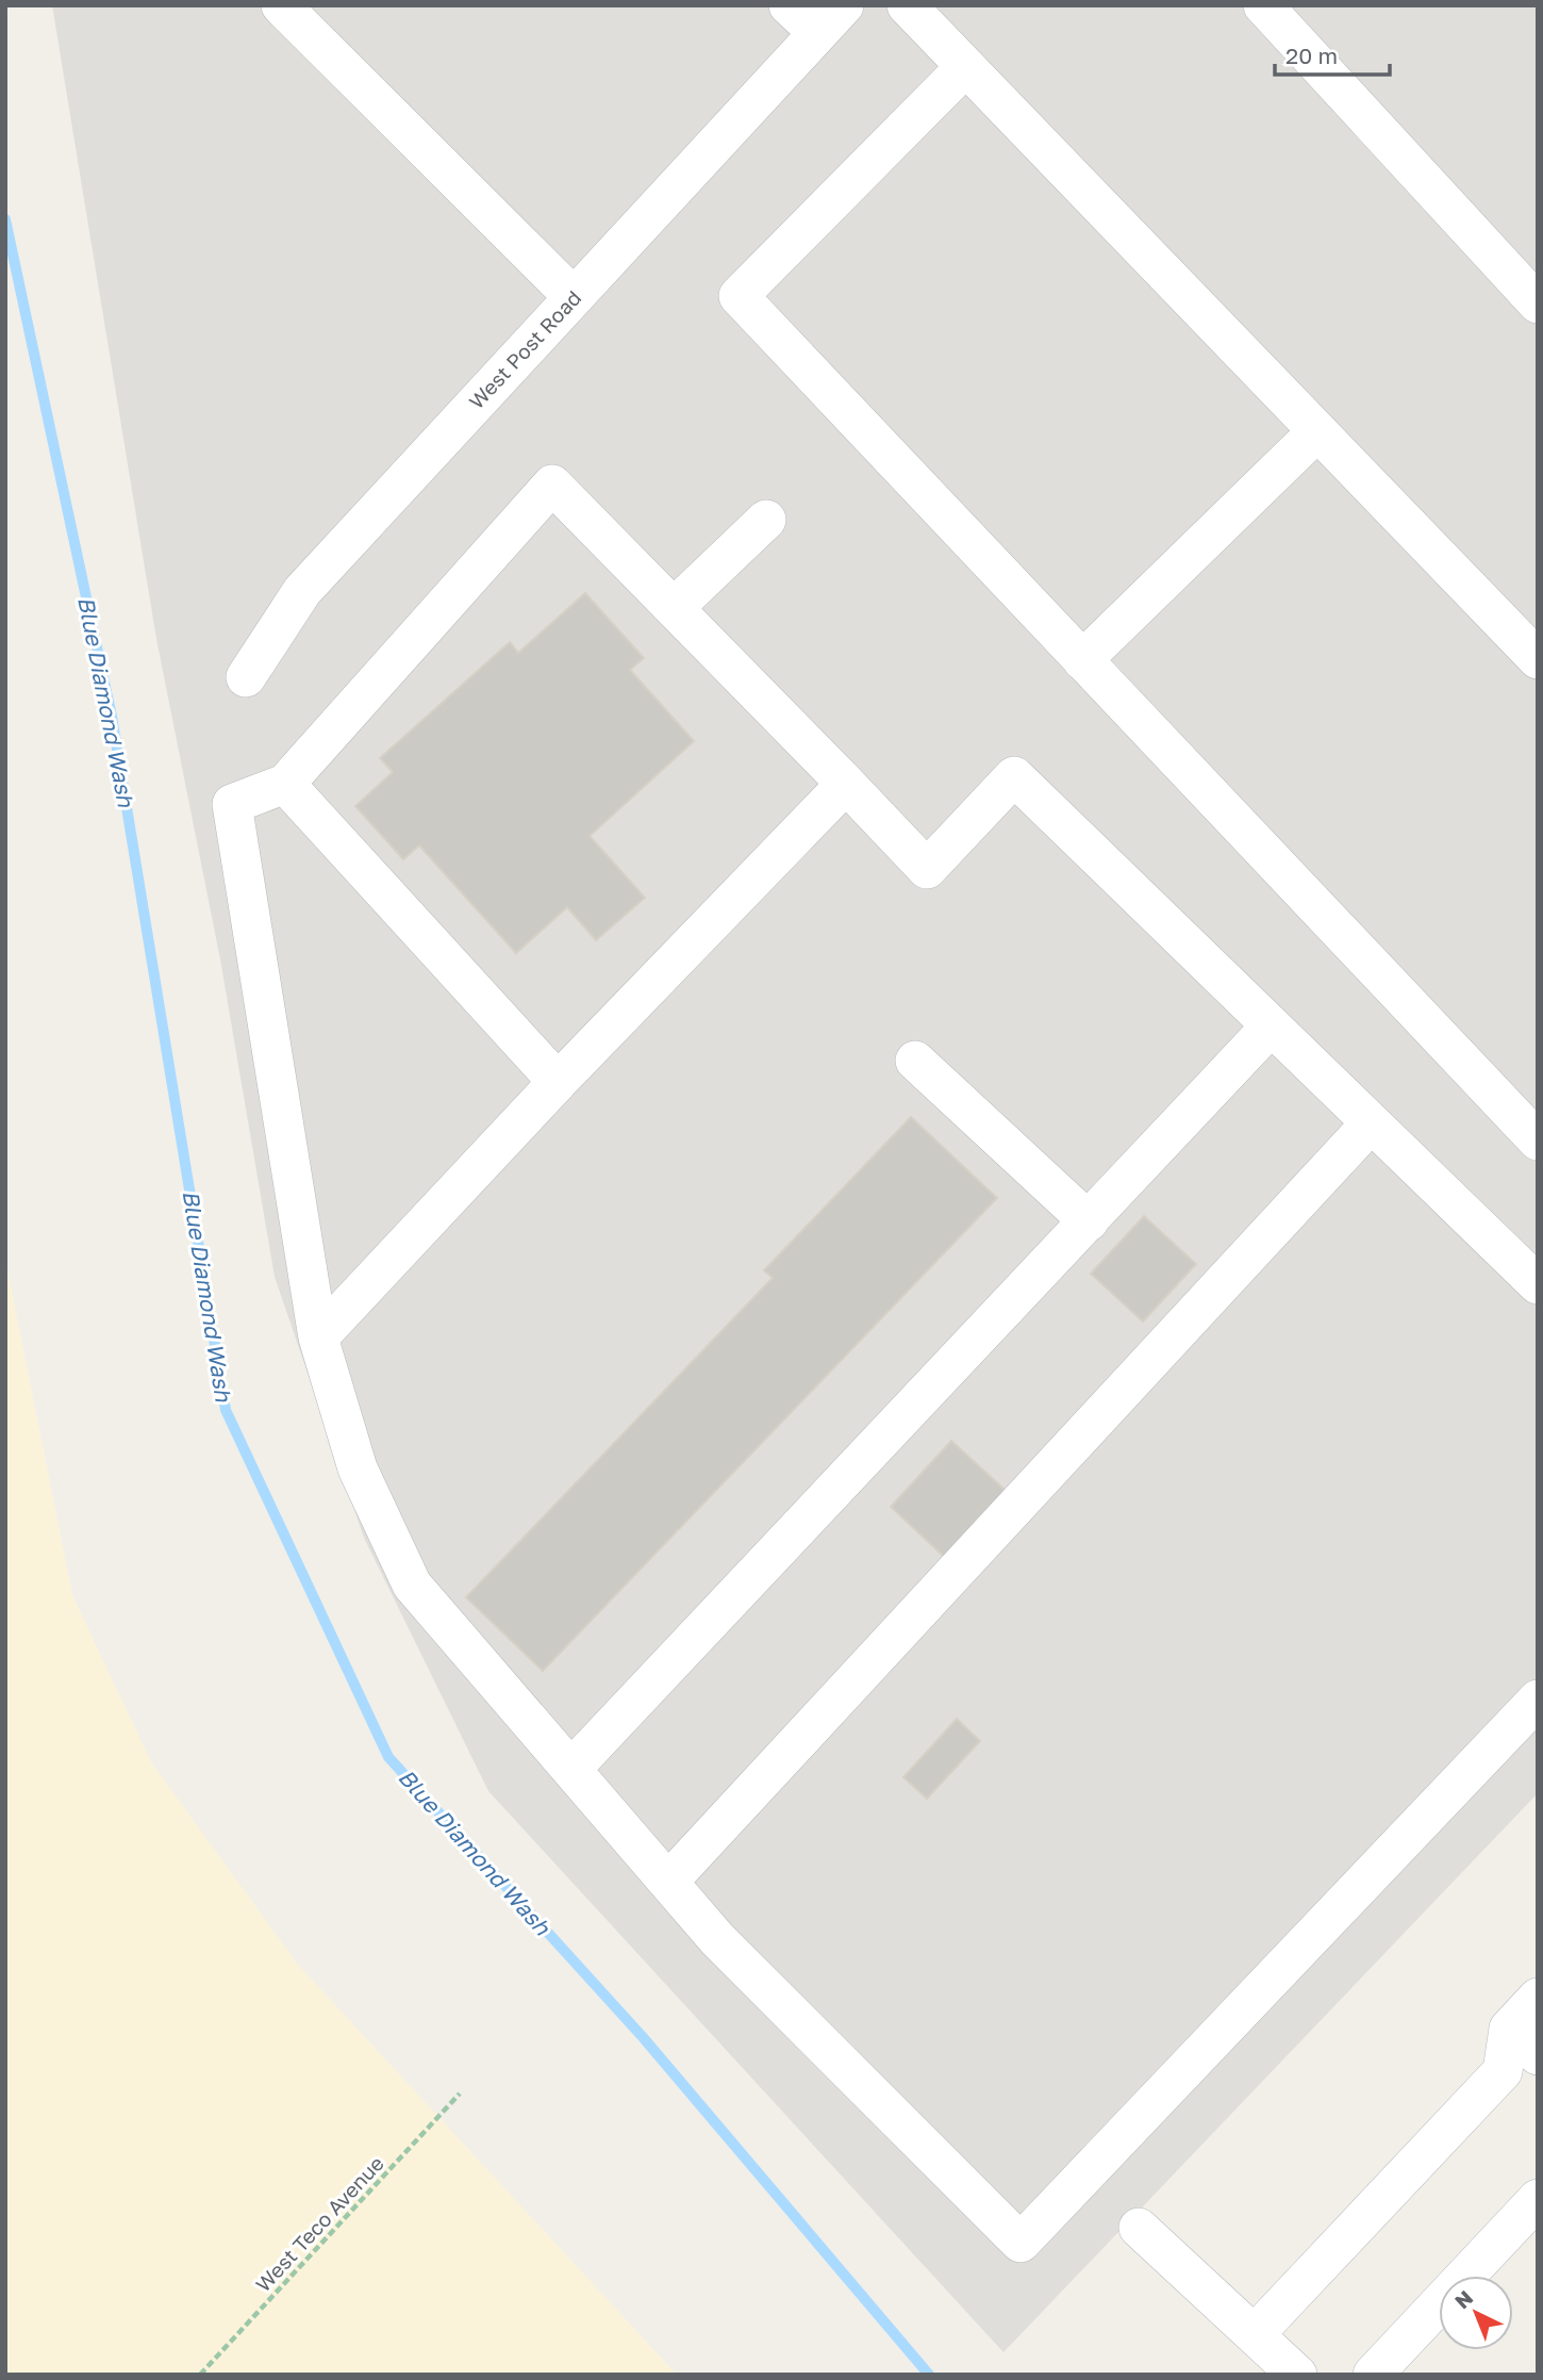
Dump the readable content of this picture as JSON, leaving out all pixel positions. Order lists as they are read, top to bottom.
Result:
{
  "streets": {
    "street": ["West Post Road"],
    "path": ["West Teco Avenue"]
  },
  "water": ["Blue Diamond Wash"],
  "scale_bar": "20 m",
  "north": "top left"
}
